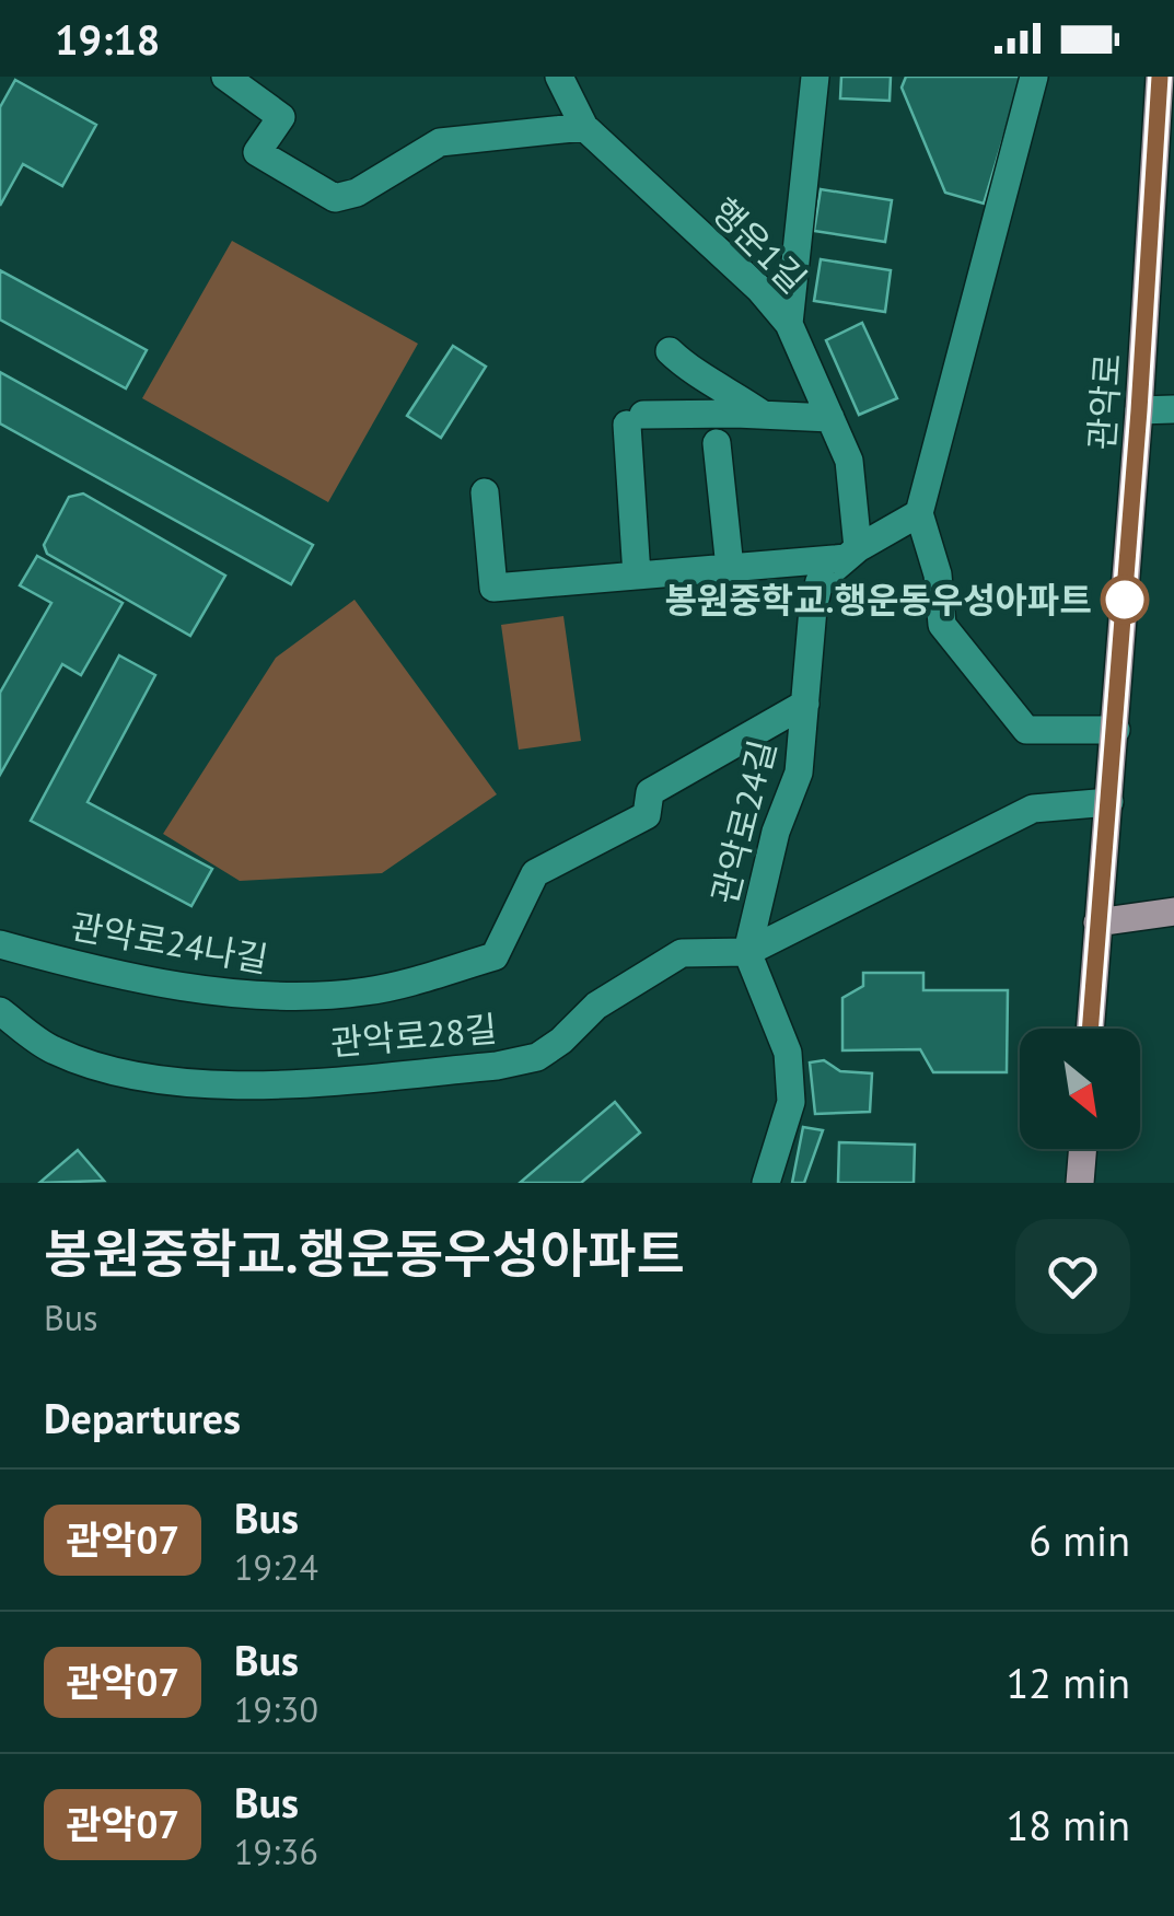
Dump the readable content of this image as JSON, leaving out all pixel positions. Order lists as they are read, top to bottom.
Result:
{
  "streets": {
    "main road": ["관악로"],
    "street": [
      "행운1길",
      "관악로24길",
      "관악로24나길",
      "관악로28길"
    ]
  },
  "crossings": [
    ["행운1길", "관악로24길"],
    ["관악로", "관악로28길"],
    ["관악로24길", "관악로24나길"],
    ["관악로24길", "관악로28길"]
  ],
  "places": ["봉원중학교.행운동우성아파트"],
  "lines": ["bus line 관악07"],
  "north": "bottom right",
  "page": {
    "status": "19:18",
    "heading": [
      ["봉원중학교.행운동우성아파트", "Bus"],
      "Departures"
    ],
    "list": [
      {
        "mark": "관악07",
        "name": "Bus",
        "note": "19:24",
        "value": "6 min"
      },
      {
        "mark": "관악07",
        "name": "Bus",
        "note": "19:30",
        "value": "12 min"
      },
      {
        "mark": "관악07",
        "name": "Bus",
        "note": "19:36",
        "value": "18 min"
      }
    ]
  }
}
